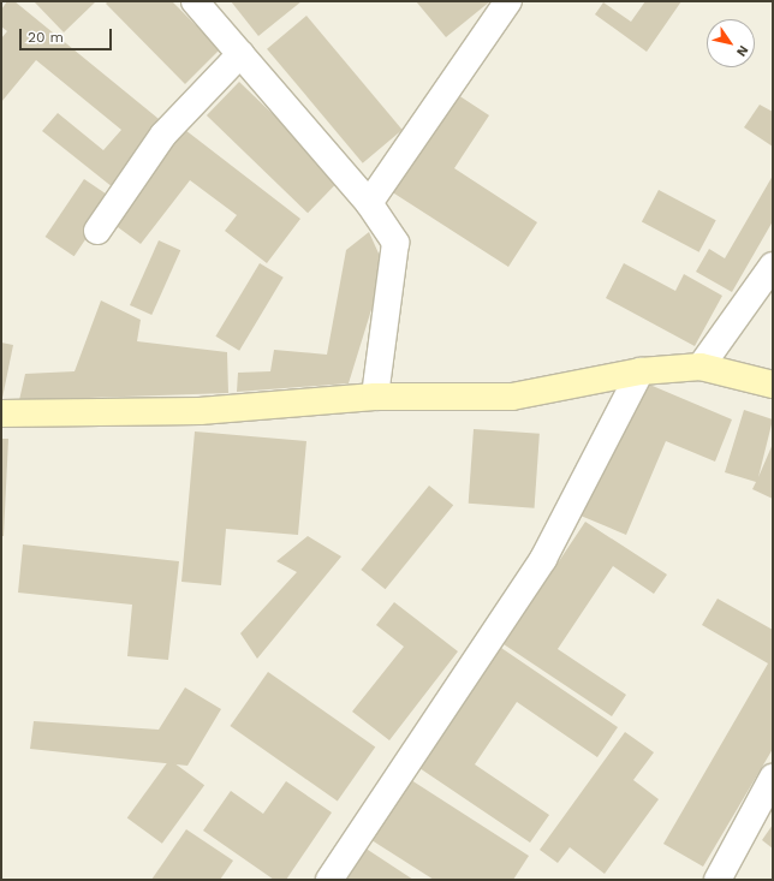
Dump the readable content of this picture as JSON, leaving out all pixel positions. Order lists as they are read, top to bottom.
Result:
{
  "scale_bar": "20 m",
  "north": "bottom right"
}
